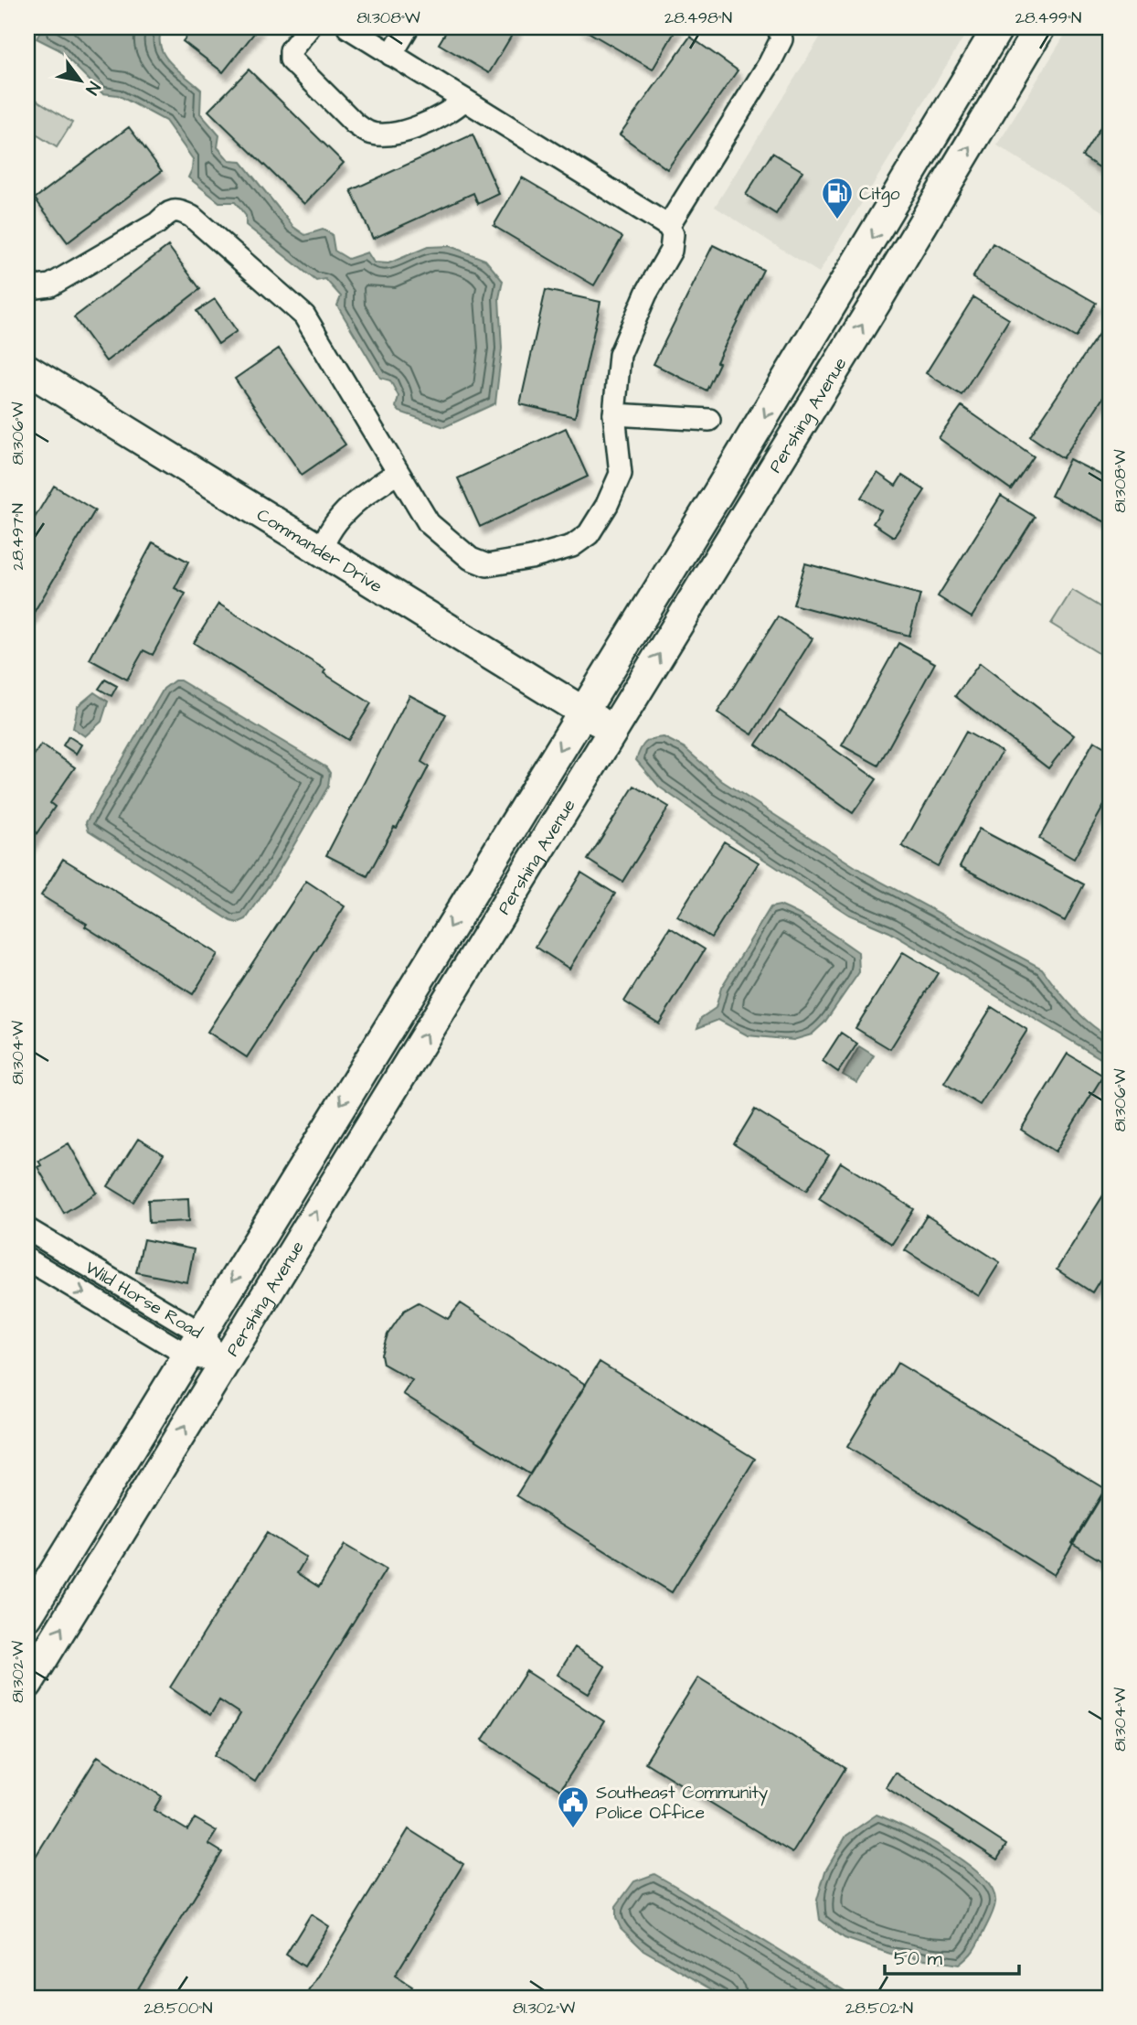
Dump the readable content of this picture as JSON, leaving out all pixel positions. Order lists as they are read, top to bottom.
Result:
{
  "streets": {
    "street": ["Pershing Avenue", "Commander Drive", "Wild Horse Road"]
  },
  "crossings": [
    ["Pershing Avenue", "Commander Drive"],
    ["Pershing Avenue", "Wild Horse Road"]
  ],
  "places": {
    "fuel station": ["Citgo"],
    "public building": ["Southeast Community Police Office"]
  },
  "scale_bar": "50 m",
  "north": "bottom right",
  "coordinates": [
    "81.308°W",
    "28.498°N",
    "28.499°N",
    "81.306°W",
    "28.497°N",
    "81.304°W",
    "81.302°W",
    "28.500°N",
    "28.502°N"
  ]
}
